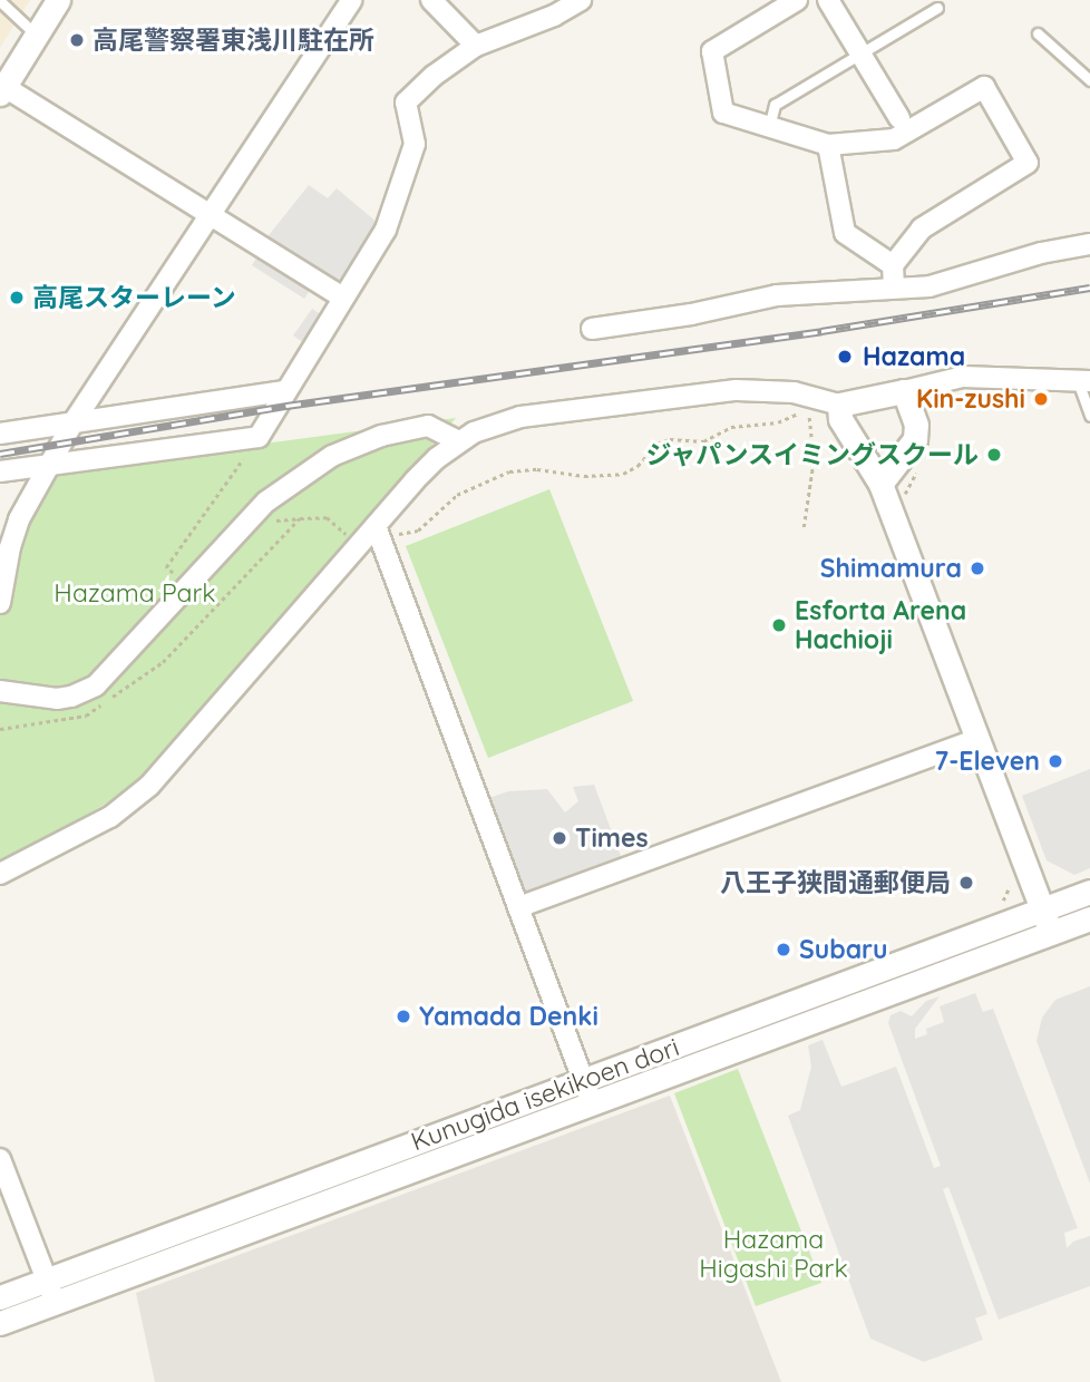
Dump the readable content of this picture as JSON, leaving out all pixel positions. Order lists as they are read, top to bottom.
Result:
{
  "streets": {
    "street": ["Kunugida isekikoen dori"]
  },
  "parks": ["Hazama Park", "Hazama Higashi Park"],
  "places": [
    "高尾警察署東浅川駐在所",
    "高尾スターレーン",
    "Hazama",
    "Kin-zushi",
    "ジャパンスイミングスクール",
    "Shimamura",
    "Esforta Arena Hachioji",
    "7-Eleven",
    "Times",
    "八王子狭間通郵便局",
    "Subaru",
    "Yamada Denki"
  ]
}
